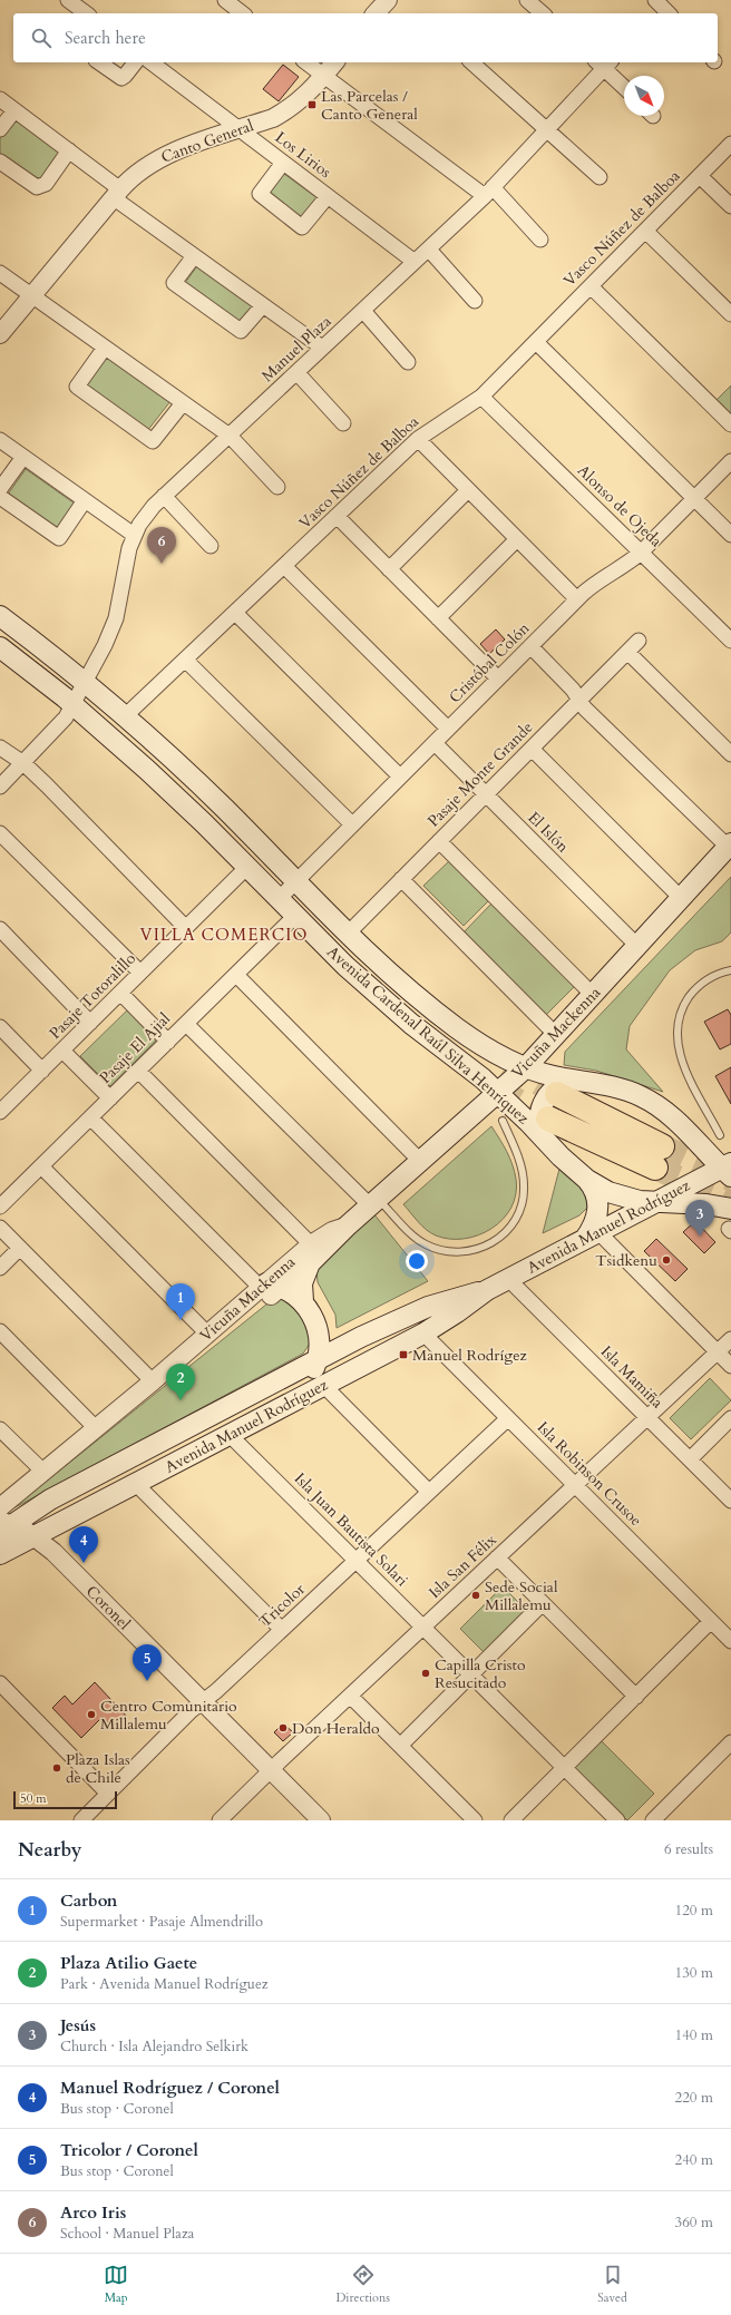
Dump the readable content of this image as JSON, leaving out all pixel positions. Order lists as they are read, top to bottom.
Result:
{
  "streets": {
    "main road": ["Vicuña Mackenna", "Avenida Cardenal Raúl Silva Henríquez", "Avenida Manuel Rodríguez"],
    "street": [
      "Canto General",
      "Los Lirios",
      "Vasco Núñez de Balboa",
      "Manuel Plaza",
      "Alonso de Ojeda",
      "Cristóbal Colón",
      "Pasaje Monte Grande",
      "El Islón",
      "Pasaje Totoralillo",
      "Pasaje El Ajial",
      "Isla Mamiña",
      "Isla Robinson Crusoe",
      "Isla Juan Bautista Solari",
      "Isla San Félix",
      "Tricolor",
      "Coronel"
    ]
  },
  "crossings": [
    ["Canto General", "Los Lirios"],
    ["Los Lirios", "Manuel Plaza"],
    ["Vasco Núñez de Balboa", "Alonso de Ojeda"],
    ["Vasco Núñez de Balboa", "Avenida Cardenal Raúl Silva Henríquez"],
    ["Manuel Plaza", "Avenida Cardenal Raúl Silva Henríquez"],
    ["Alonso de Ojeda", "Cristóbal Colón"],
    ["Cristóbal Colón", "El Islón"],
    ["Cristóbal Colón", "Avenida Cardenal Raúl Silva Henríquez"],
    ["Pasaje Monte Grande", "El Islón"],
    ["Pasaje Monte Grande", "Avenida Cardenal Raúl Silva Henríquez"],
    ["El Islón", "Vicuña Mackenna"],
    ["Pasaje Totoralillo", "Avenida Cardenal Raúl Silva Henríquez"],
    ["Vicuña Mackenna", "Avenida Cardenal Raúl Silva Henríquez"],
    ["Avenida Cardenal Raúl Silva Henríquez", "Pasaje El Ajial"],
    ["Avenida Cardenal Raúl Silva Henríquez", "Avenida Manuel Rodríguez"],
    ["Avenida Manuel Rodríguez", "Isla Mamiña"],
    ["Avenida Manuel Rodríguez", "Isla Robinson Crusoe"],
    ["Avenida Manuel Rodríguez", "Isla Juan Bautista Solari"],
    ["Avenida Manuel Rodríguez", "Coronel"],
    ["Isla Mamiña", "Isla San Félix"],
    ["Isla Robinson Crusoe", "Isla San Félix"],
    ["Isla Robinson Crusoe", "Tricolor"],
    ["Isla Juan Bautista Solari", "Isla San Félix"],
    ["Isla Juan Bautista Solari", "Tricolor"],
    ["Isla San Félix", "Coronel"],
    ["Tricolor", "Coronel"]
  ],
  "districts": ["VILLA COMERCIO"],
  "places": {
    "transit": ["Las Parcelas / Canto General", "Manuel Rodrígez"],
    "other": [
      "Tsidkenu",
      "Sede Social Millalemu",
      "Capilla Cristo Resucitado",
      "Centro Comunitario Millalemu",
      "Don Heraldo",
      "Plaza Islas de Chile"
    ]
  },
  "scale_bar": "50 m",
  "north": "bottom right",
  "page": {
    "search": "Search here",
    "pins": [
      "6",
      "3",
      "1",
      "2",
      "4",
      "5"
    ],
    "scale": "50 m",
    "heading": ["Nearby", "6 results"],
    "list": [
      {
        "mark": "1",
        "name": "Carbon",
        "note": "Supermarket · Pasaje Almendrillo",
        "value": "120 m"
      },
      {
        "mark": "2",
        "name": "Plaza Atilio Gaete",
        "note": "Park · Avenida Manuel Rodríguez",
        "value": "130 m"
      },
      {
        "mark": "3",
        "name": "Jesús",
        "note": "Church · Isla Alejandro Selkirk",
        "value": "140 m"
      },
      {
        "mark": "4",
        "name": "Manuel Rodríguez / Coronel",
        "note": "Bus stop · Coronel",
        "value": "220 m"
      },
      {
        "mark": "5",
        "name": "Tricolor / Coronel",
        "note": "Bus stop · Coronel",
        "value": "240 m"
      },
      {
        "mark": "6",
        "name": "Arco Iris",
        "note": "School · Manuel Plaza",
        "value": "360 m"
      }
    ],
    "nav": ["Map", "Directions", "Saved"]
  }
}
